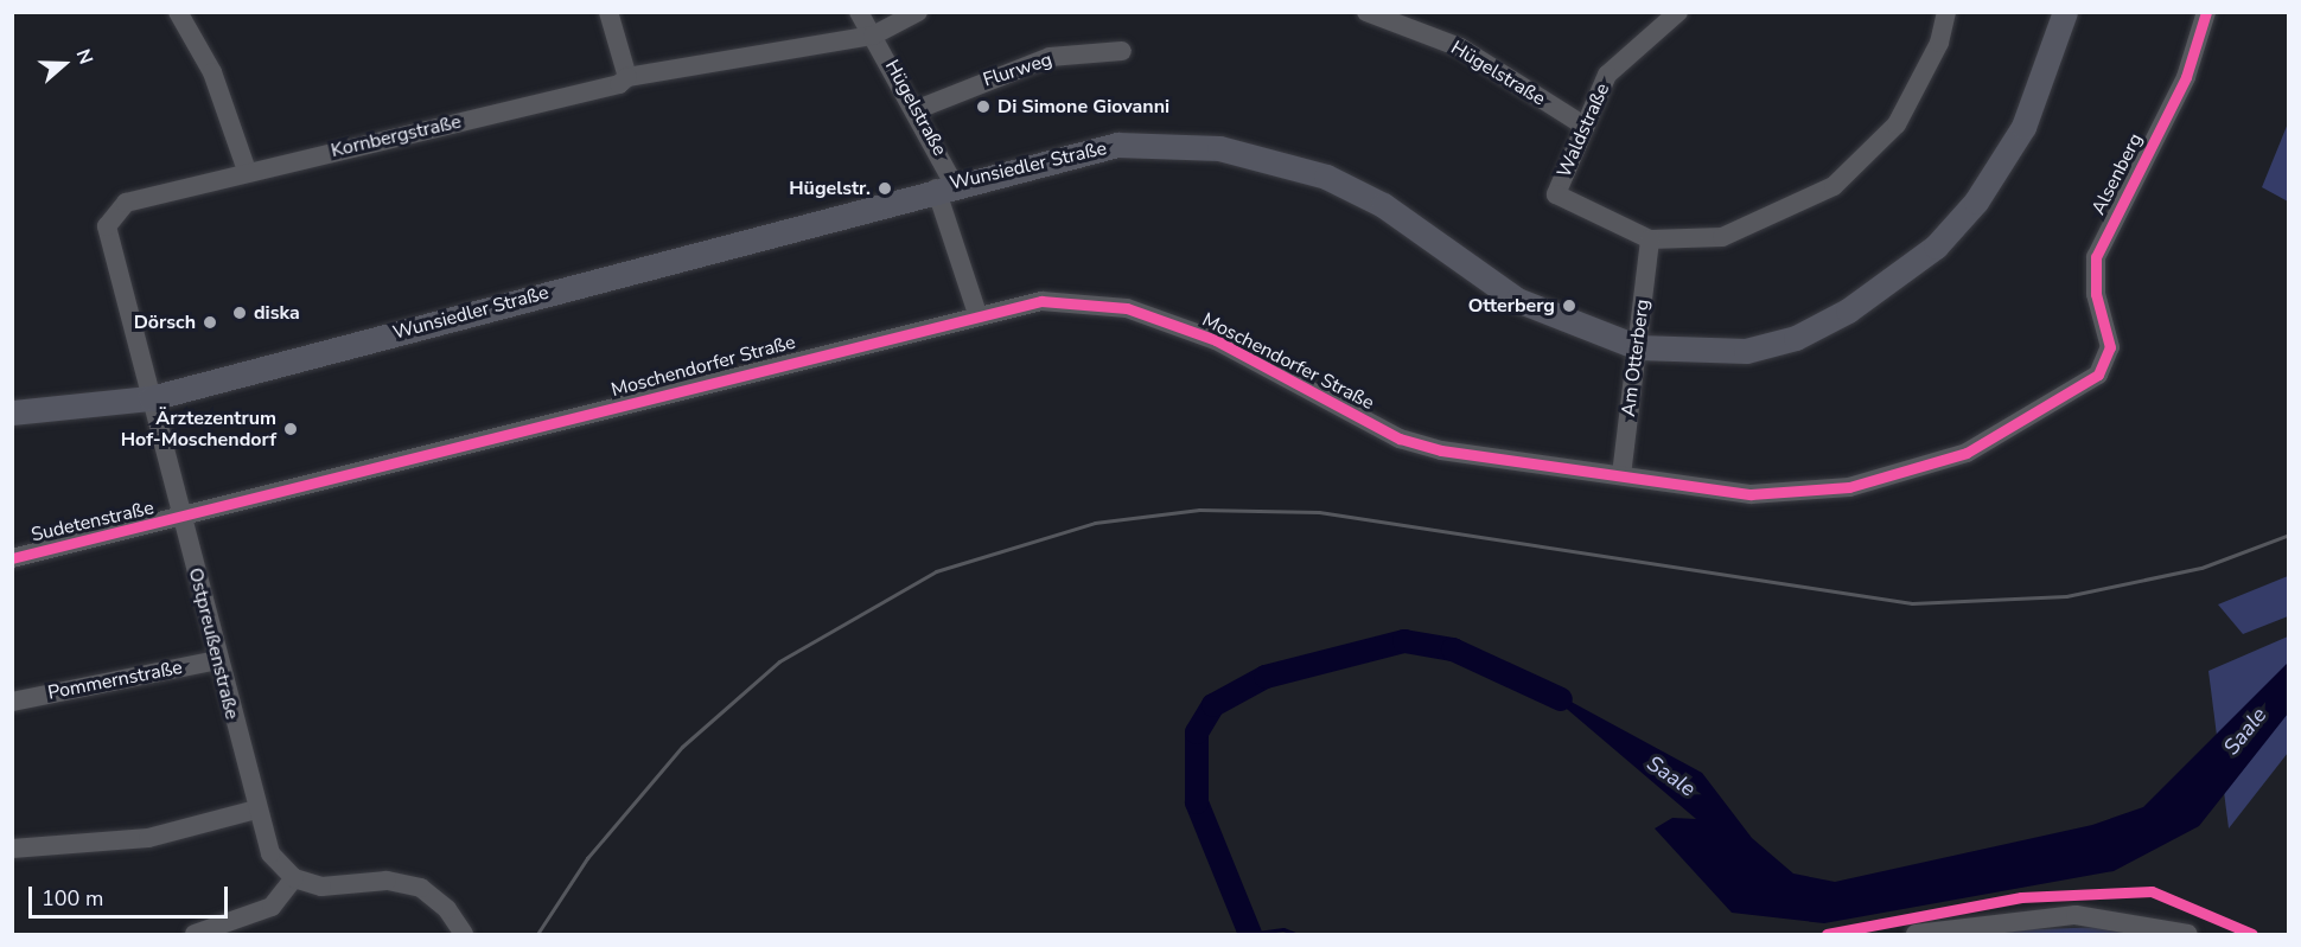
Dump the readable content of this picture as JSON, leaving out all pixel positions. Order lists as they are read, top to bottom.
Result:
{
  "streets": {
    "main road": ["Wunsiedler Straße"],
    "street": [
      "Flurweg",
      "Hügelstraße",
      "Waldstraße",
      "Kornbergstraße",
      "Alsenberg",
      "Am Otterberg",
      "Moschendorfer Straße",
      "Sudetenstraße",
      "Ostpreußenstraße",
      "Pommernstraße"
    ]
  },
  "crossings": [
    ["Flurweg", "Hügelstraße"],
    ["Hügelstraße", "Waldstraße"],
    ["Hügelstraße", "Kornbergstraße"],
    ["Hügelstraße", "Wunsiedler Straße"],
    ["Hügelstraße", "Moschendorfer Straße"],
    ["Waldstraße", "Am Otterberg"],
    ["Kornbergstraße", "Wunsiedler Straße"],
    ["Kornbergstraße", "Ostpreußenstraße"],
    ["Wunsiedler Straße", "Am Otterberg"],
    ["Wunsiedler Straße", "Ostpreußenstraße"],
    ["Alsenberg", "Moschendorfer Straße"],
    ["Am Otterberg", "Moschendorfer Straße"],
    ["Moschendorfer Straße", "Sudetenstraße"],
    ["Moschendorfer Straße", "Ostpreußenstraße"],
    ["Sudetenstraße", "Ostpreußenstraße"],
    ["Ostpreußenstraße", "Pommernstraße"]
  ],
  "water": ["Saale"],
  "places": [
    "Di Simone Giovanni",
    "Hügelstr.",
    "Otterberg",
    "diska",
    "Dörsch",
    "Ärztezentrum Hof-Moschendorf"
  ],
  "scale_bar": "100 m",
  "north": "right"
}
